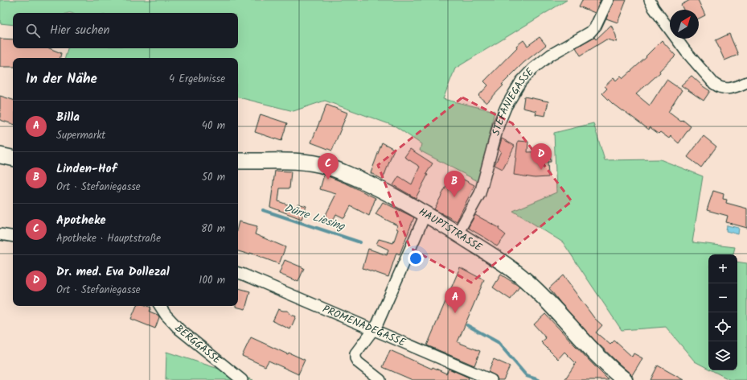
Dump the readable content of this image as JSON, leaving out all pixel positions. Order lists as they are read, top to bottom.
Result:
{
  "streets": {
    "main road": ["HAUPTSTRASSE"],
    "street": ["STEFANIEGASSE", "PROMENADEGASSE", "BERGGASSE"]
  },
  "crossings": [
    ["STEFANIEGASSE", "HAUPTSTRASSE"]
  ],
  "water": ["Dürre Liesing"],
  "north": "top right",
  "page": {
    "search": "Hier suchen",
    "heading": ["In der Nähe", "4 Ergebnisse"],
    "list": [
      {
        "mark": "A",
        "name": "Billa",
        "note": "Supermarkt",
        "value": "40 m"
      },
      {
        "mark": "B",
        "name": "Linden-Hof",
        "note": "Ort · Stefaniegasse",
        "value": "50 m"
      },
      {
        "mark": "C",
        "name": "Apotheke",
        "note": "Apotheke · Hauptstraße",
        "value": "80 m"
      },
      {
        "mark": "D",
        "name": "Dr. med. Eva Dollezal",
        "note": "Ort · Stefaniegasse",
        "value": "100 m"
      }
    ],
    "pins": [
      "D",
      "C",
      "B",
      "A"
    ],
    "map_buttons": ["+", "−"]
  }
}
